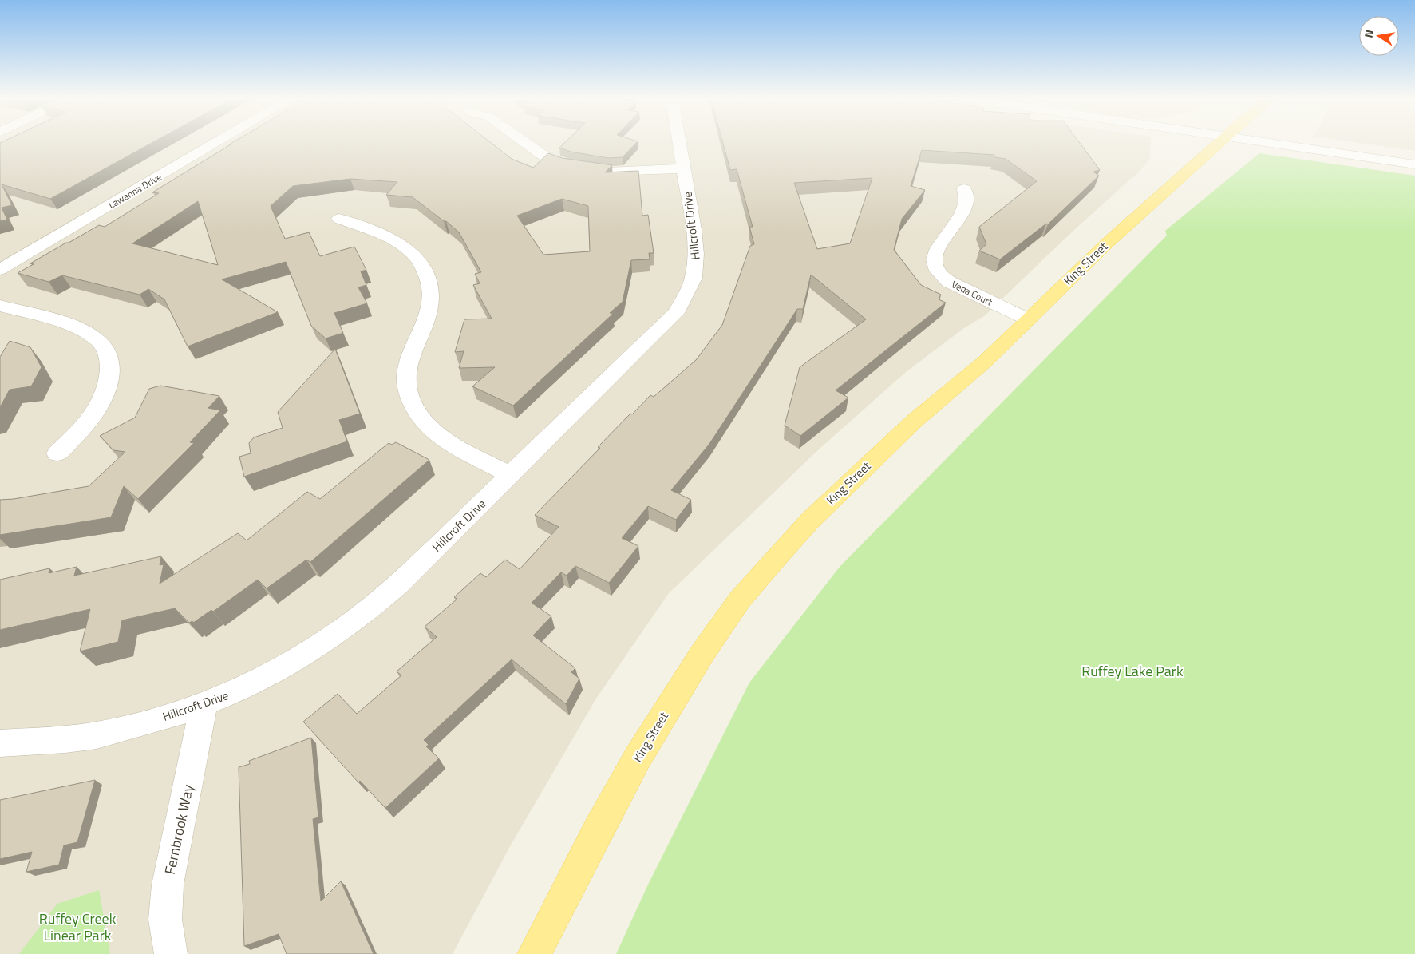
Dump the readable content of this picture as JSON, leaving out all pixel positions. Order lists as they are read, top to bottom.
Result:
{
  "streets": {
    "main road": ["King Street"],
    "street": [
      "Lawanna Drive",
      "Hillcroft Drive",
      "Veda Court",
      "Fernbrook Way"
    ]
  },
  "crossings": [
    ["Hillcroft Drive", "Fernbrook Way"],
    ["King Street", "Veda Court"]
  ],
  "parks": ["Ruffey Lake Park", "Ruffey Creek Linear Park"],
  "north": "left"
}
